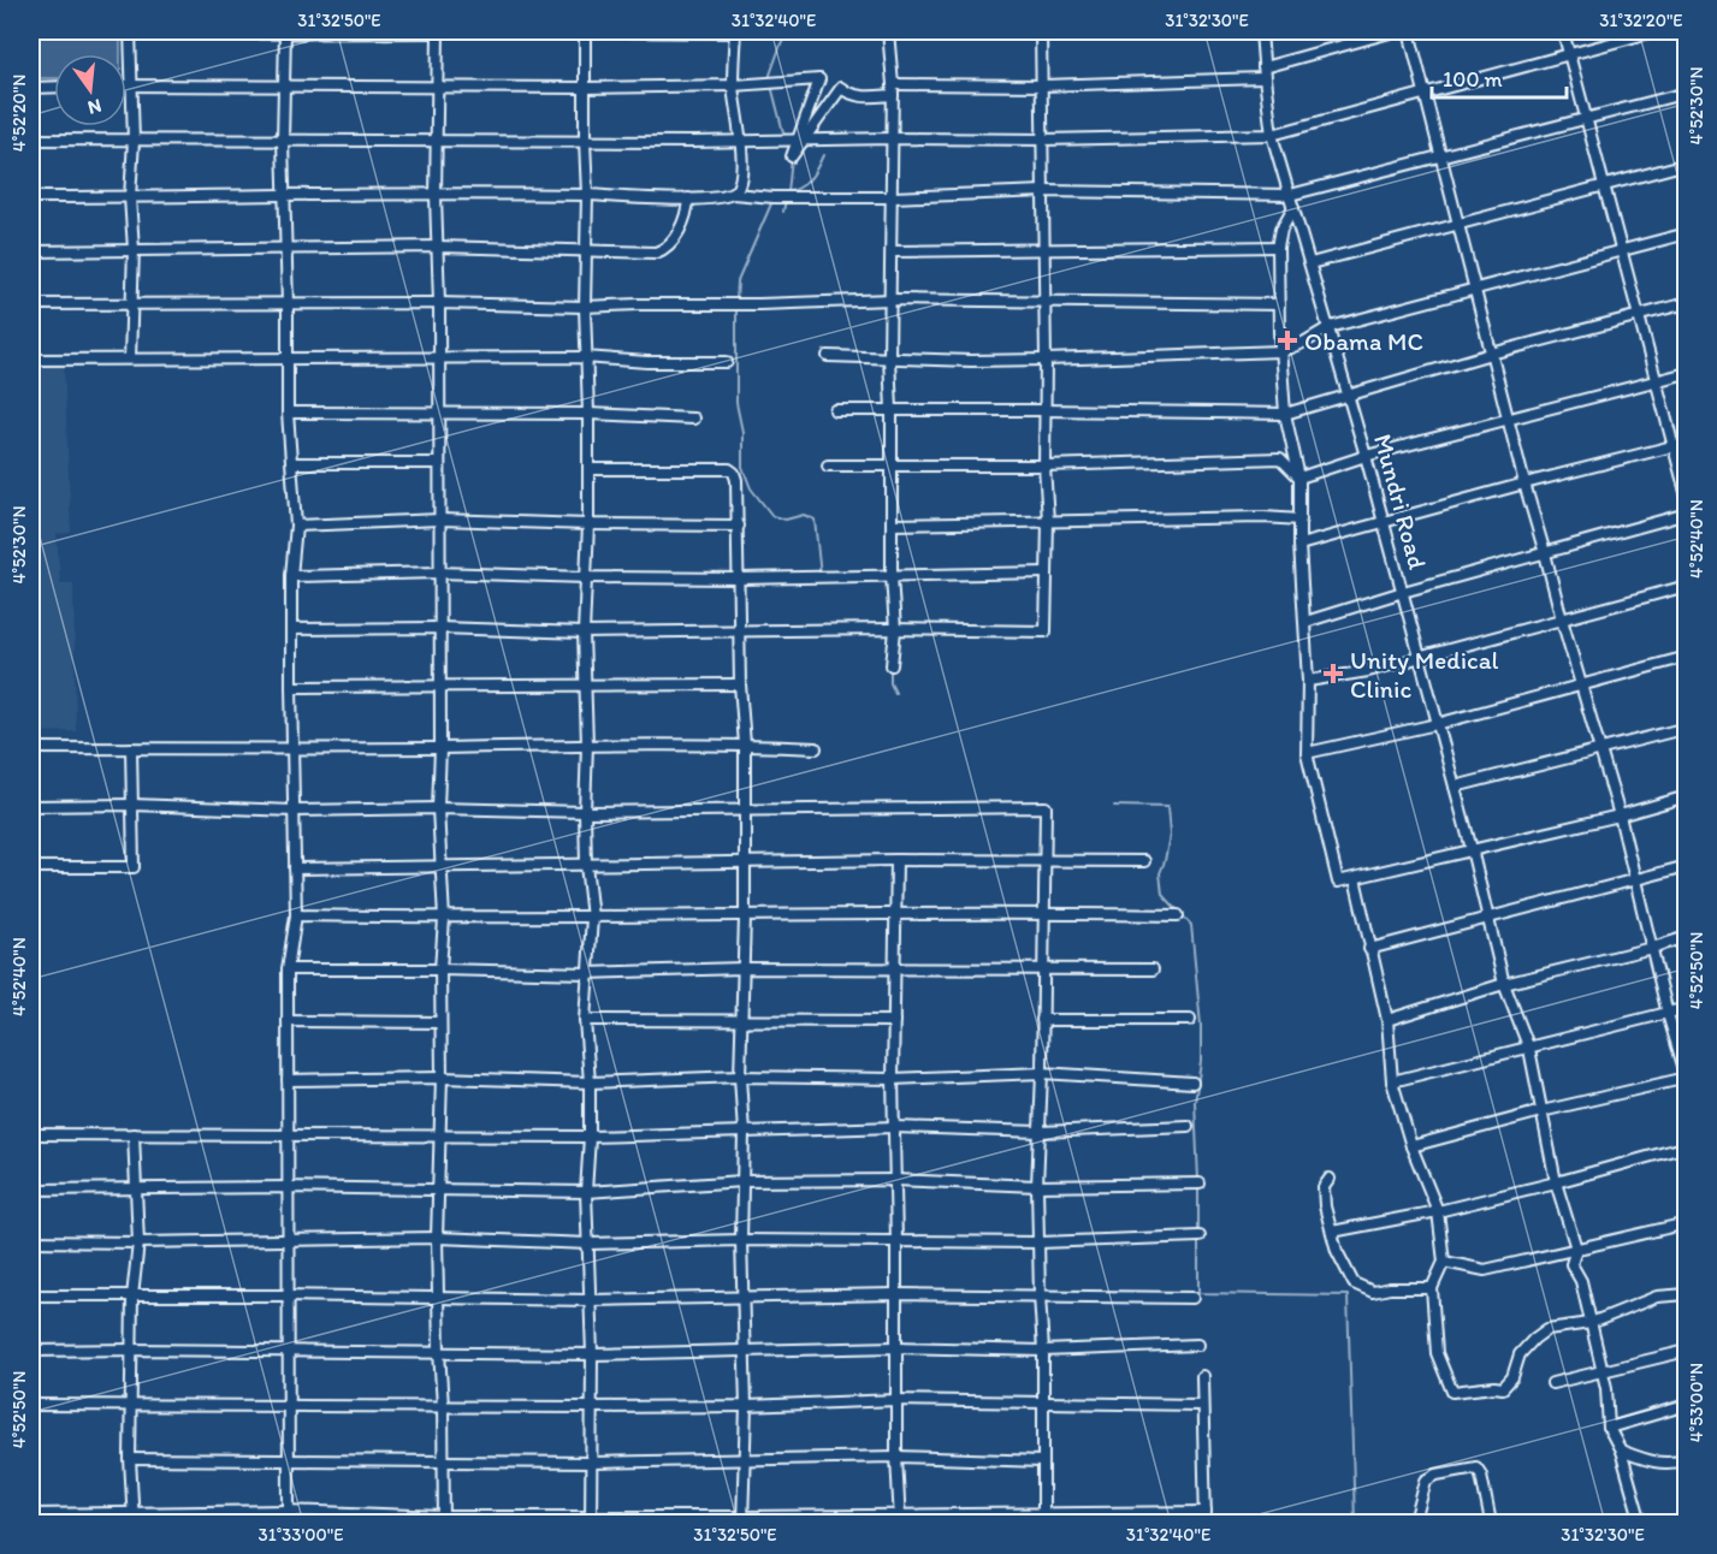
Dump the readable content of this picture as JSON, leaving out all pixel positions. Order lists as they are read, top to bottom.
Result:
{
  "streets": {
    "street": ["Mundri Road"]
  },
  "places": {
    "health": ["Obama MC", "Unity Medical Clinic"]
  },
  "scale_bar": "100 m",
  "north": "bottom",
  "coordinates": [
    "31°32'50\"E",
    "31°32'40\"E",
    "31°32'30\"E",
    "31°32'20\"E",
    "4°52'30\"N",
    "4°52'20\"N",
    "4°52'40\"N",
    "4°52'50\"N",
    "4°53'00\"N",
    "31°33'00\"E"
  ]
}
